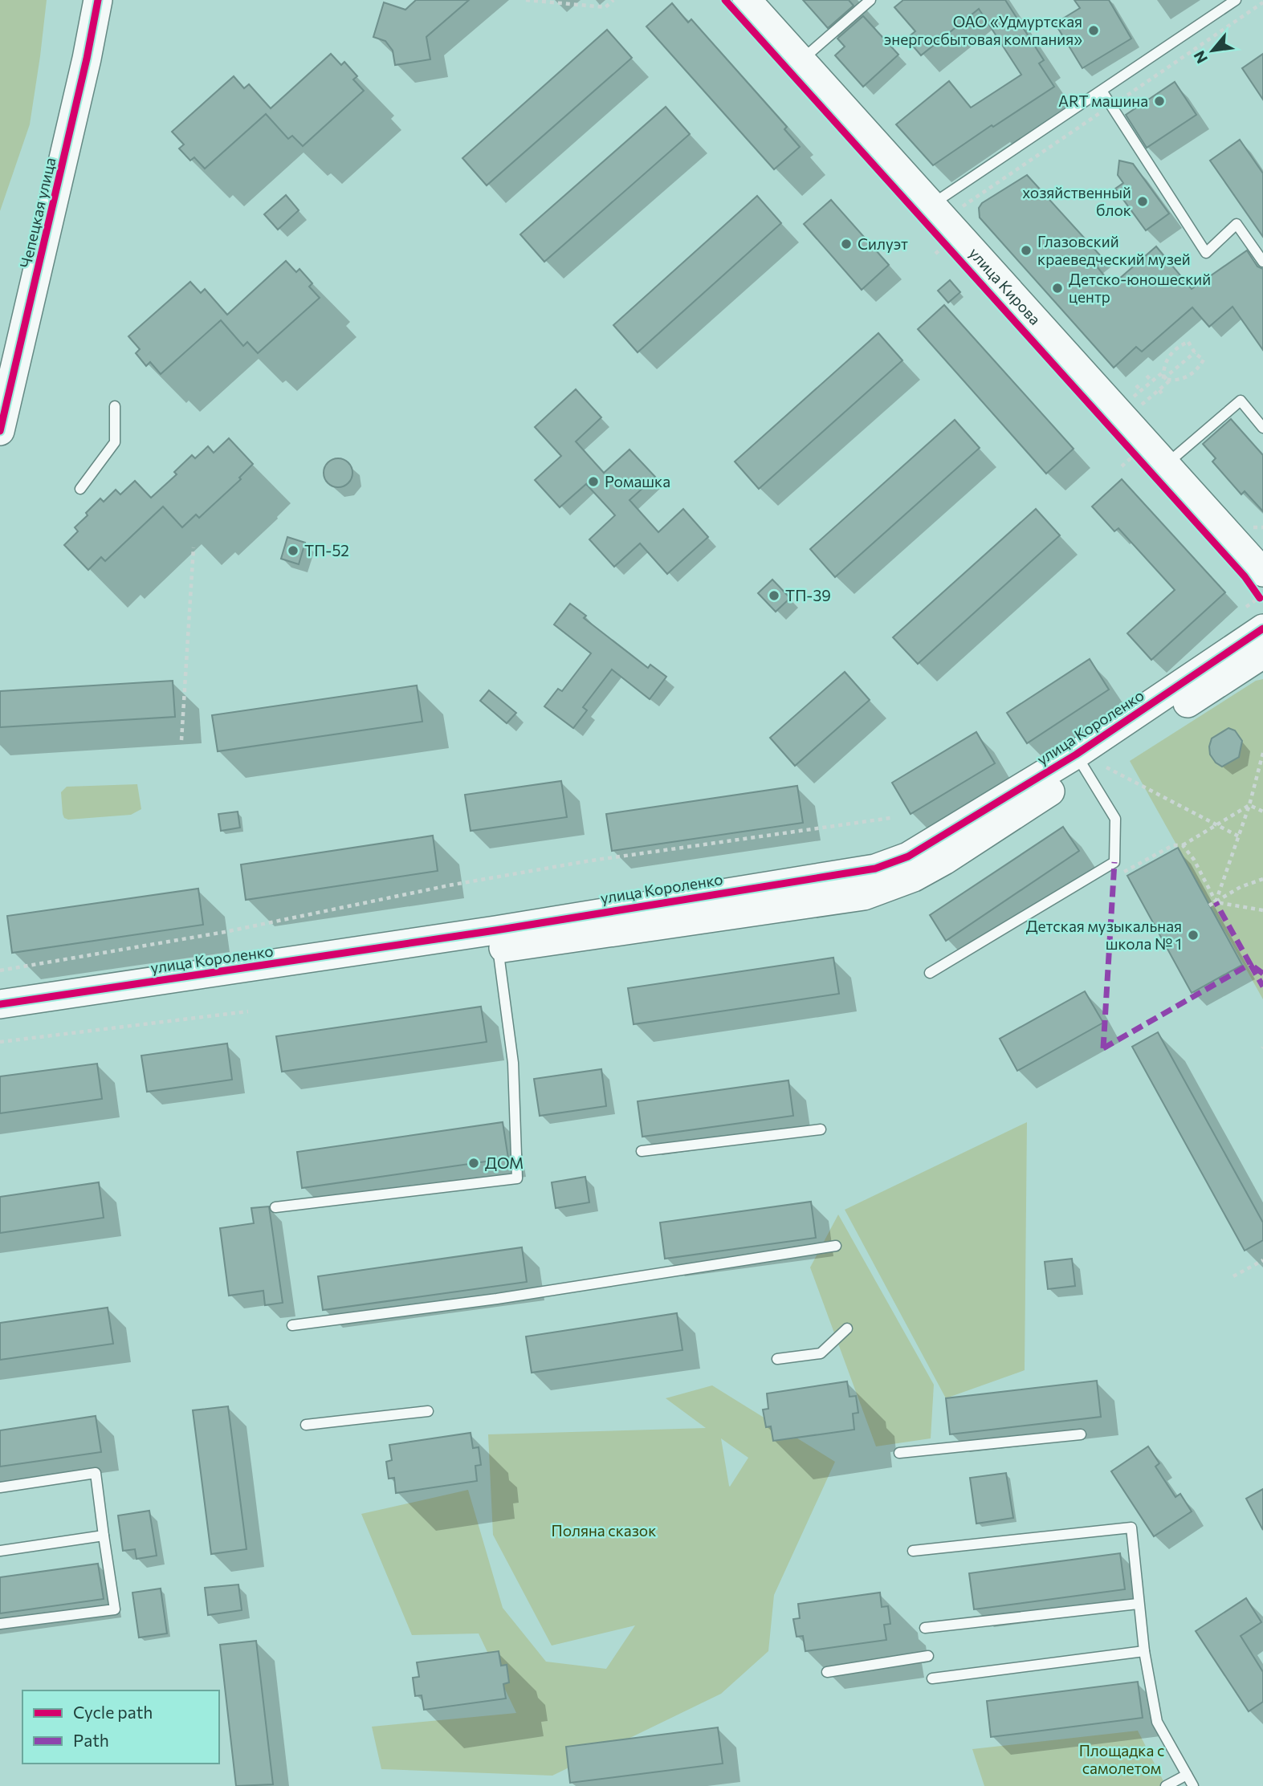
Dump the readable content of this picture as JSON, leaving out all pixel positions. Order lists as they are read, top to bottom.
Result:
{
  "streets": {
    "street": ["Чепецкая улица", "улица Кирова", "улица Короленко"]
  },
  "parks": ["Поляна сказок", "Площадка с самолетом"],
  "places": [
    "ОАО «Удмуртская энергосбытовая компания»",
    "ART машина",
    "хозяйственный блок",
    "Силуэт",
    "Глазовский краеведческий музей",
    "Детско-юношеский центр",
    "Ромашка",
    "ТП-52",
    "ТП-39",
    "Детская музыкальная школа № 1",
    "ДОМ"
  ],
  "legend": ["Cycle path", "Path"],
  "north": "bottom left"
}
